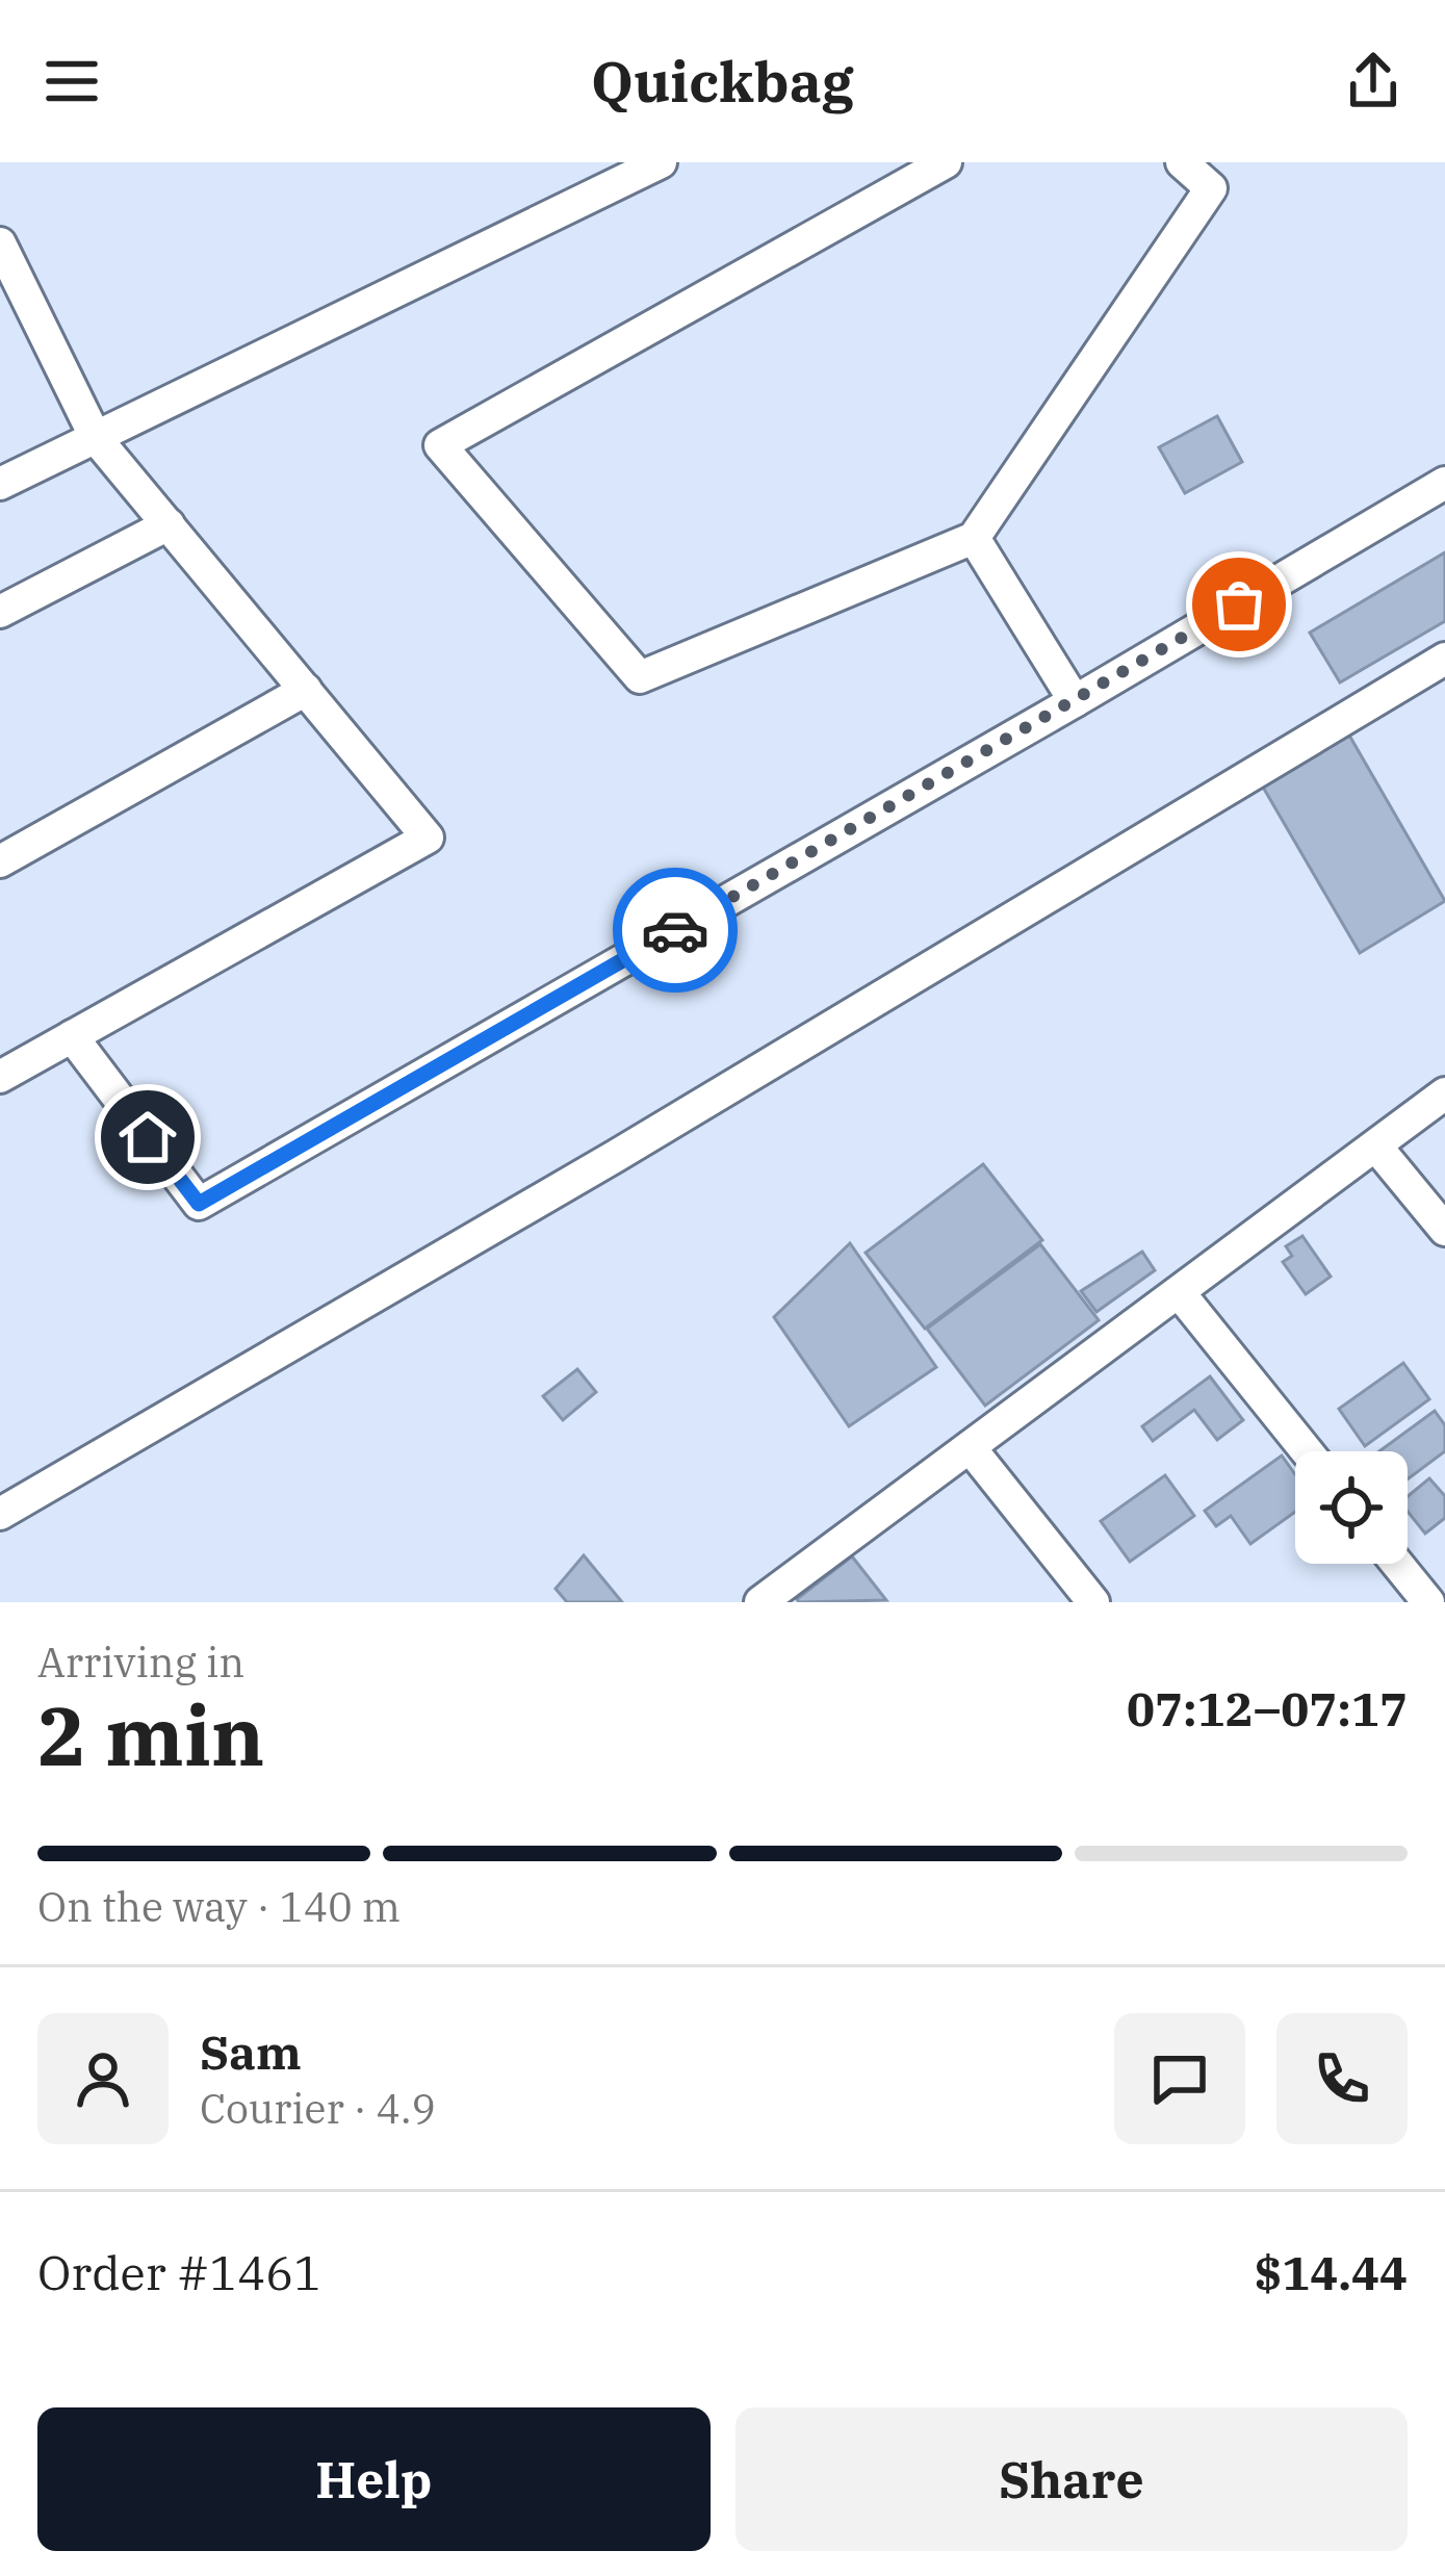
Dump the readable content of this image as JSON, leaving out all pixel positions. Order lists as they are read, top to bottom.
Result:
{
  "page": {
    "header": "Quickbag",
    "heading": ["2 min", "Arriving in", "07:12–07:17"],
    "panel": [
      "Sam",
      "Courier · 4.9",
      "Order #1461",
      "$14.44"
    ],
    "bar": "On the way · 140 m",
    "buttons": ["Help", "Share"]
  }
}
